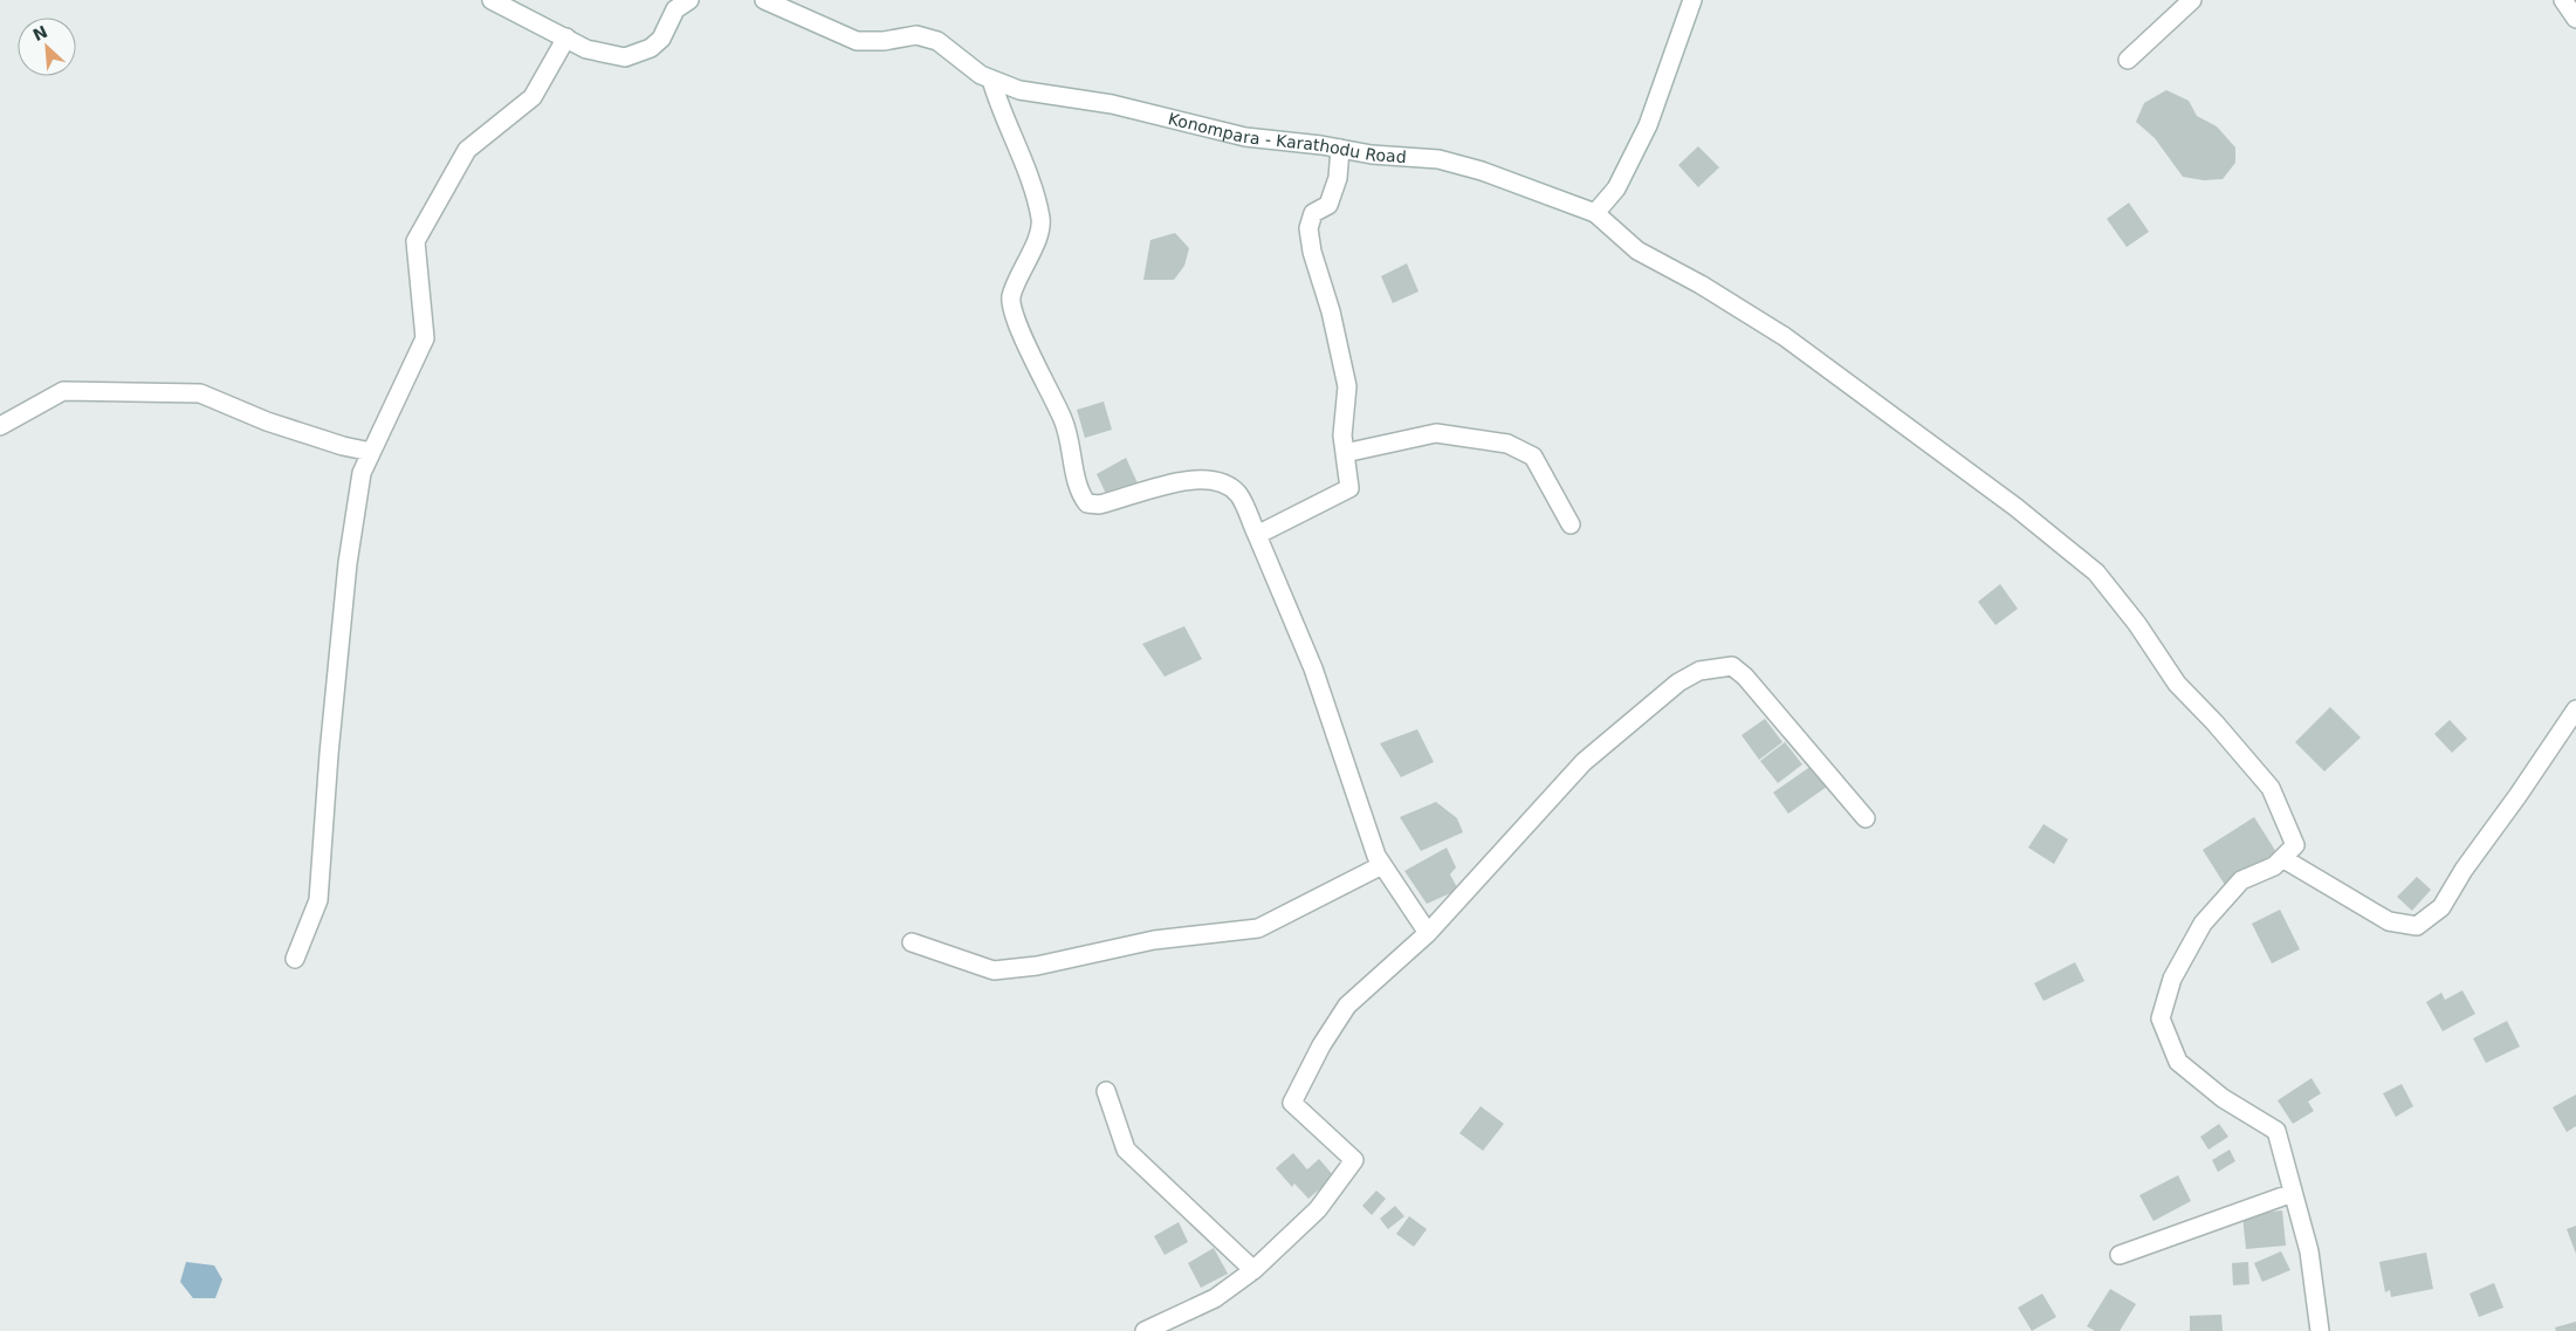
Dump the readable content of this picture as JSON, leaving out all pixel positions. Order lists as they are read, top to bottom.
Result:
{
  "streets": {
    "street": ["Konompara - Karathodu Road"]
  },
  "north": "top left"
}
